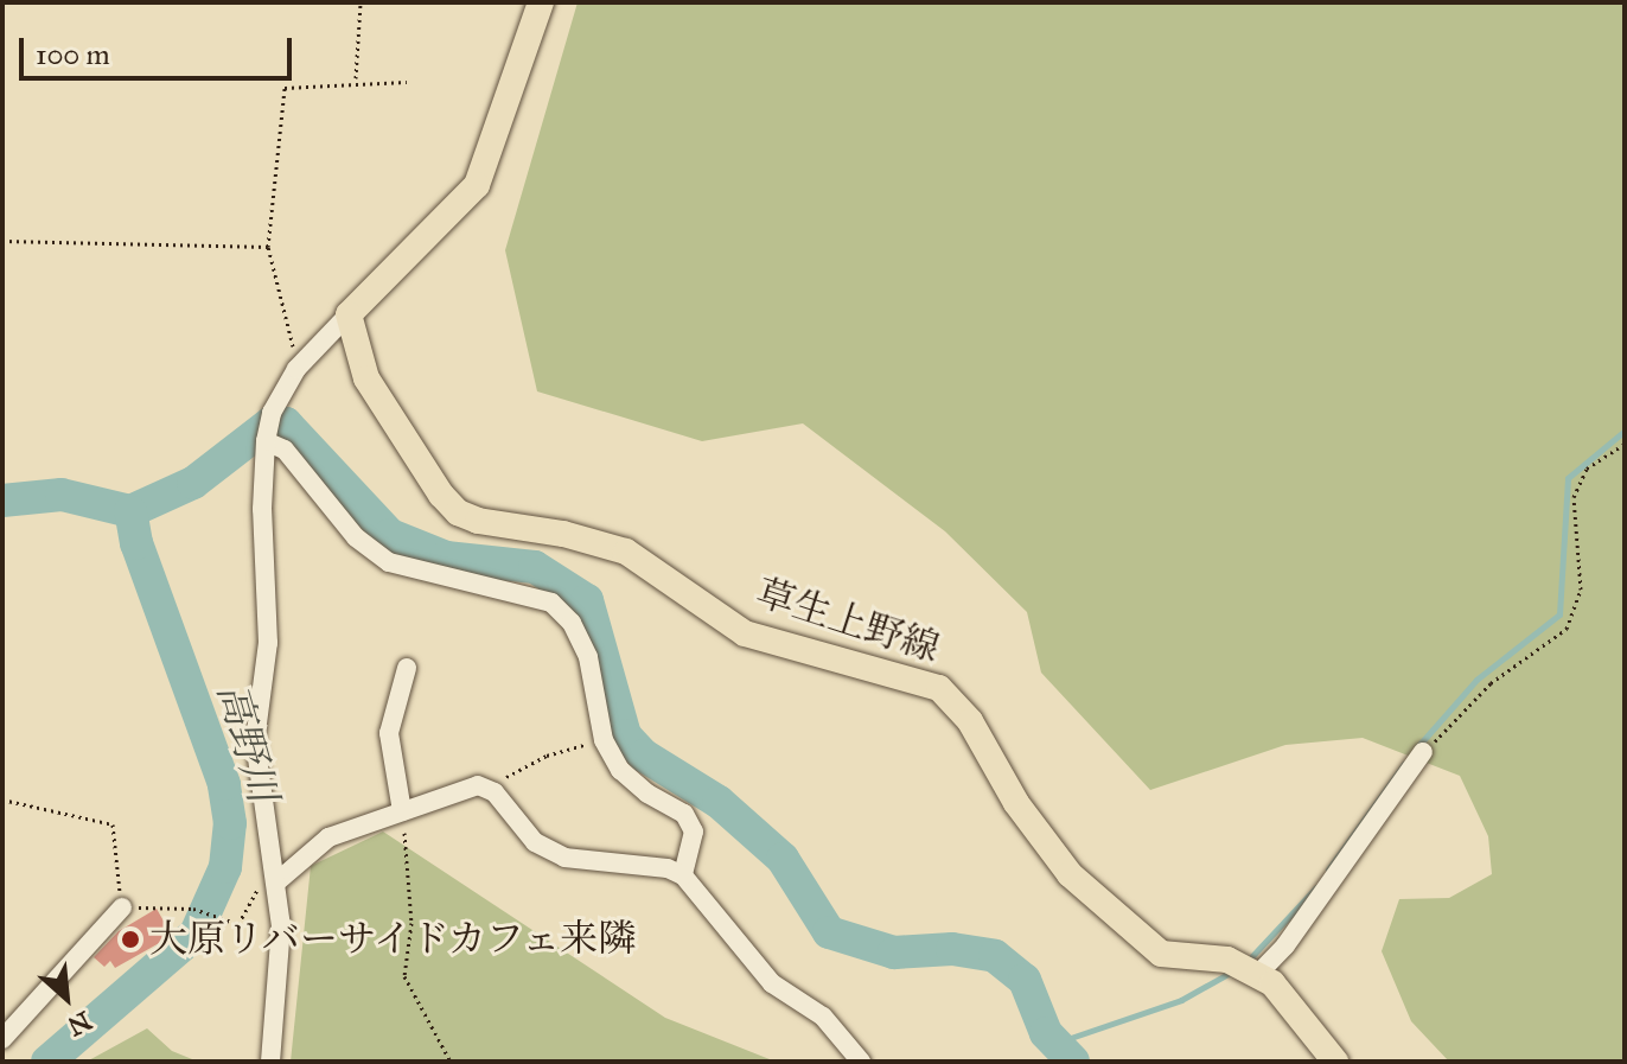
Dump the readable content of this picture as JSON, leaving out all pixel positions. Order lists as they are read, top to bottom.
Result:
{
  "streets": {
    "main road": ["草生上野線"]
  },
  "water": ["高野川"],
  "places": ["大原リバーサイドカフェ来隣"],
  "scale_bar": "100 m",
  "north": "bottom right"
}
